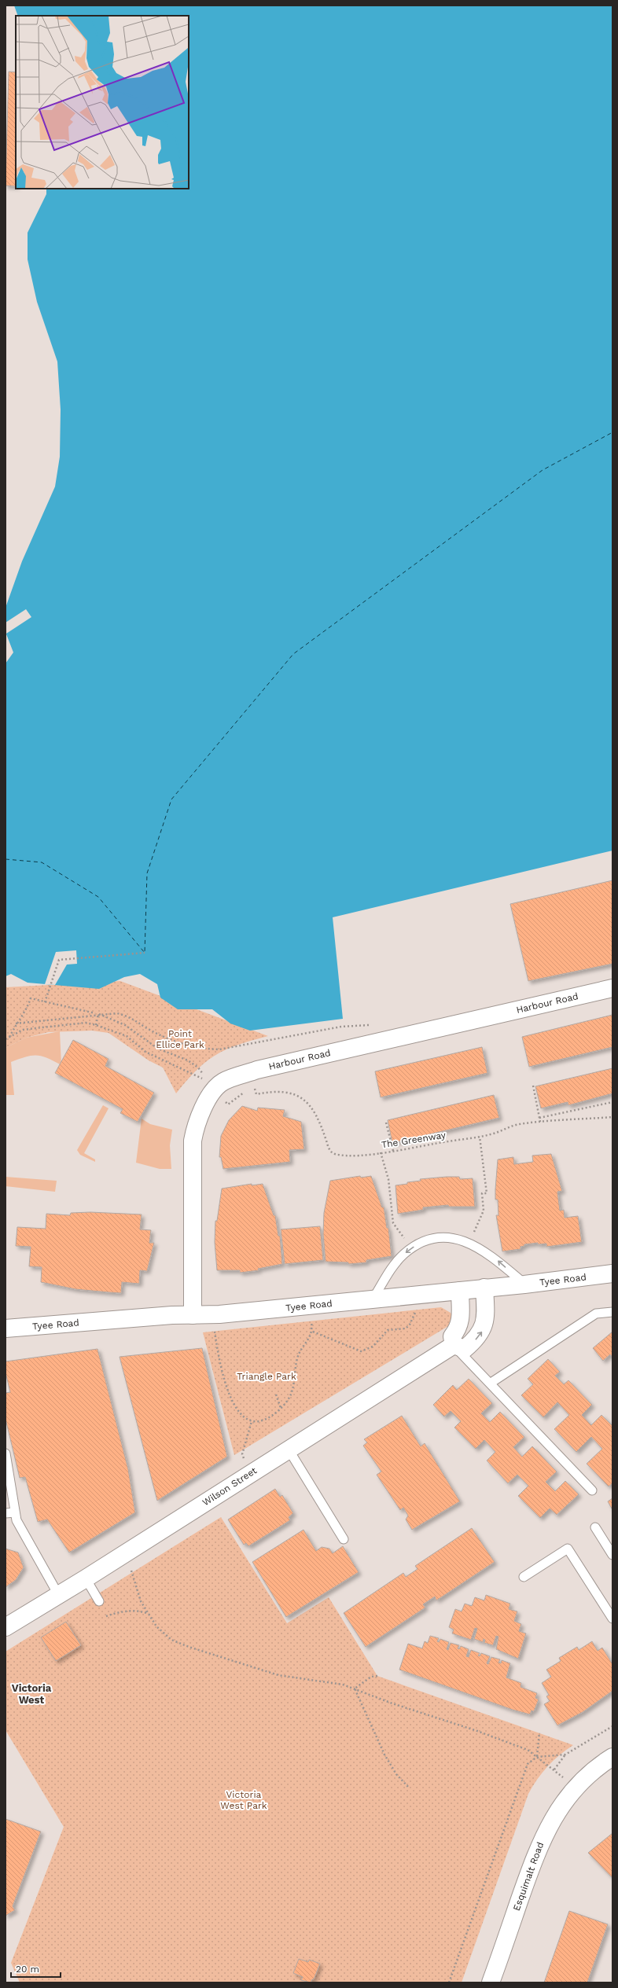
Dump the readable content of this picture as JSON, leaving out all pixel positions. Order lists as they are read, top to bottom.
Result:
{
  "streets": {
    "street": [
      "Harbour Road",
      "Tyee Road",
      "Wilson Street",
      "Esquimalt Road"
    ],
    "path": ["The Greenway"]
  },
  "crossings": [
    ["Harbour Road", "Tyee Road"]
  ],
  "districts": ["Victoria West"],
  "parks": ["Point Ellice Park", "Triangle Park", "Victoria West Park"],
  "scale_bar": "20 m"
}
